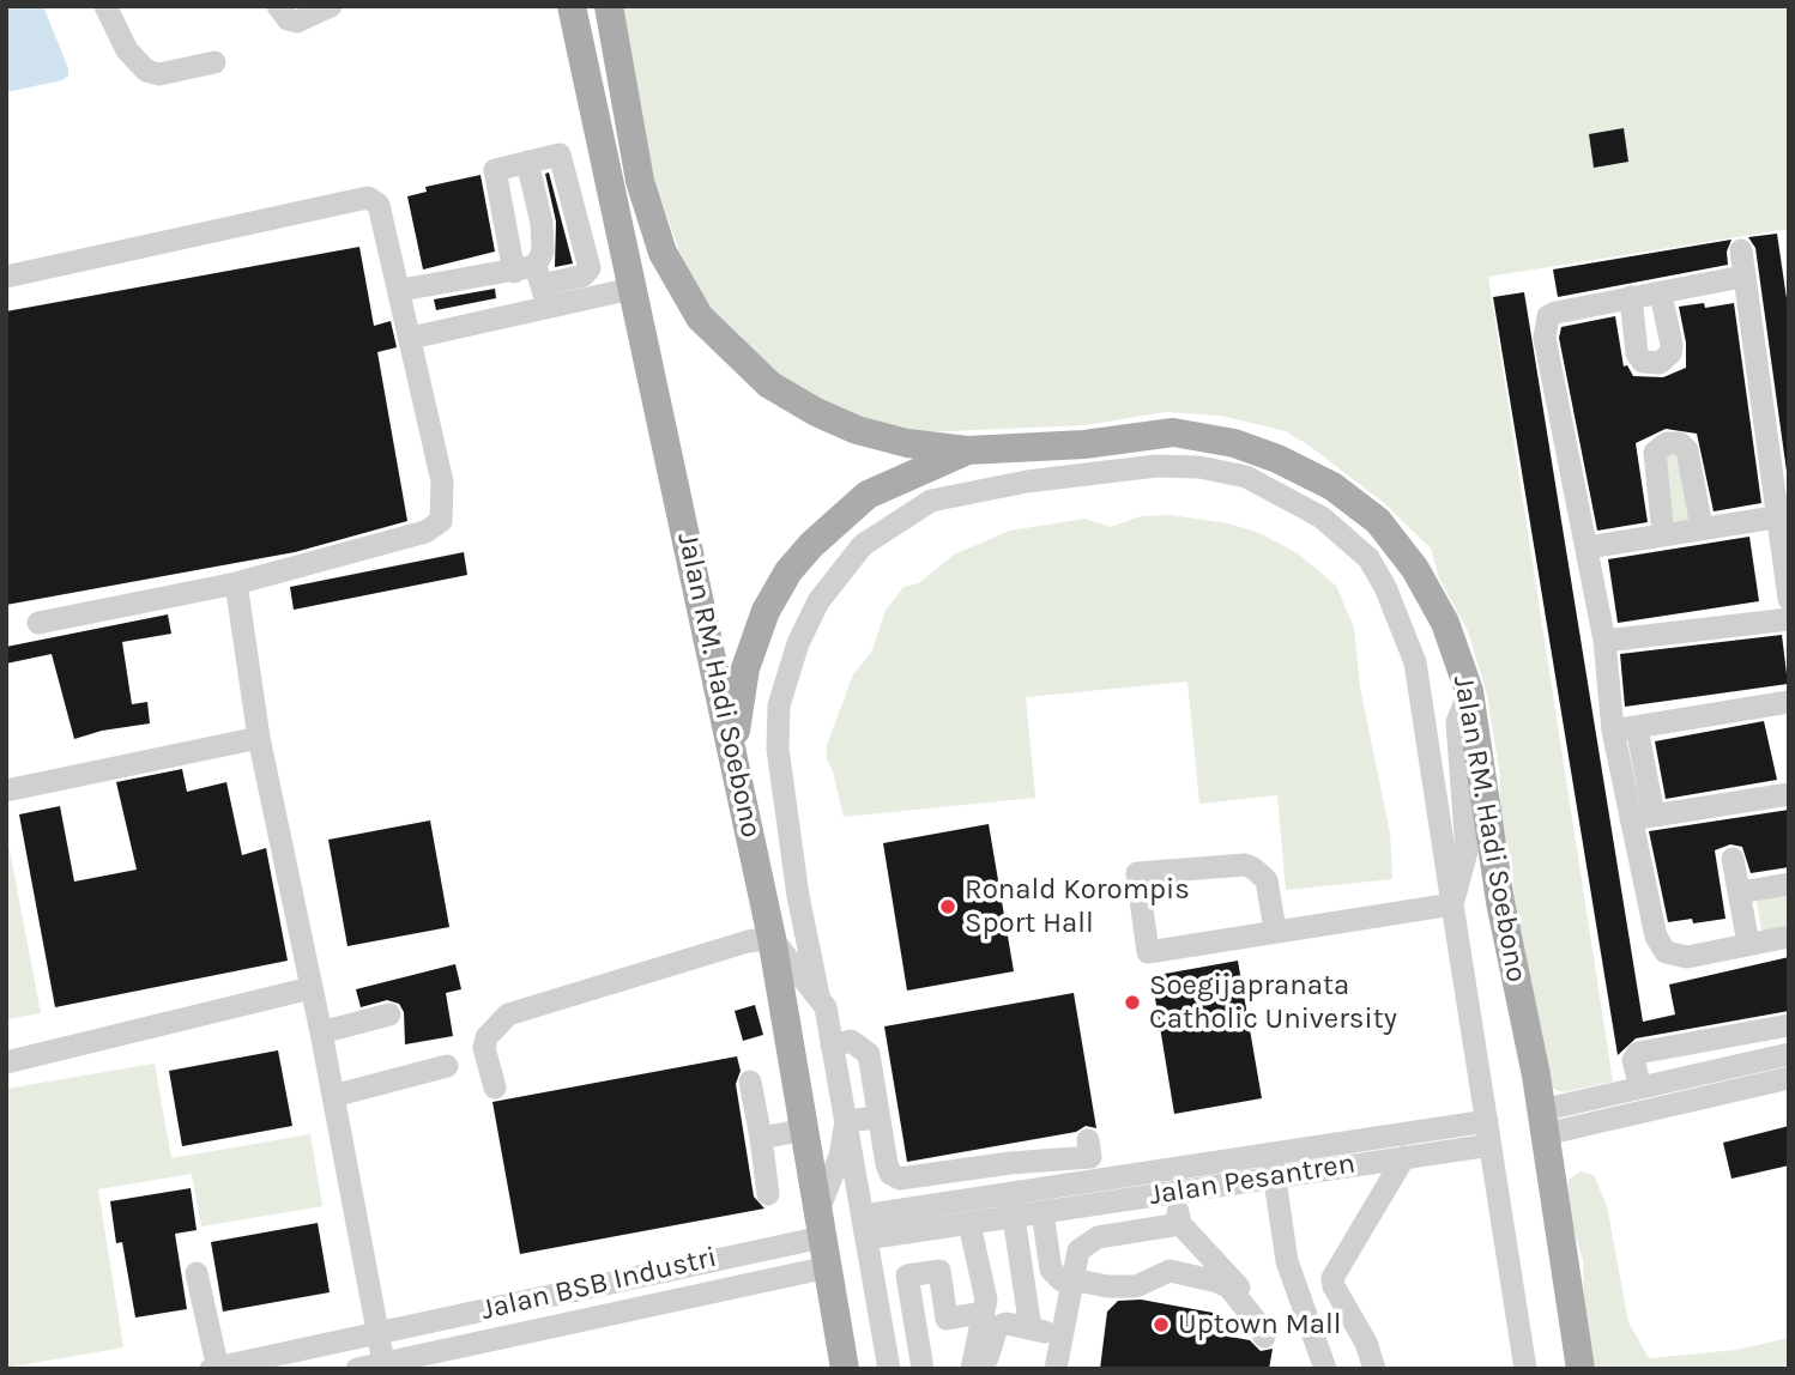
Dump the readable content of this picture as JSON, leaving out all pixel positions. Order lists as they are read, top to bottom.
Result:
{
  "streets": {
    "main road": ["Jalan RM. Hadi Soebono"],
    "street": ["Jalan Pesantren", "Jalan BSB Industri"]
  },
  "crossings": [
    ["Jalan RM. Hadi Soebono", "Jalan BSB Industri"]
  ],
  "places": ["Ronald Korompis Sport Hall", "Soegijapranata Catholic University", "Uptown Mall"]
}
